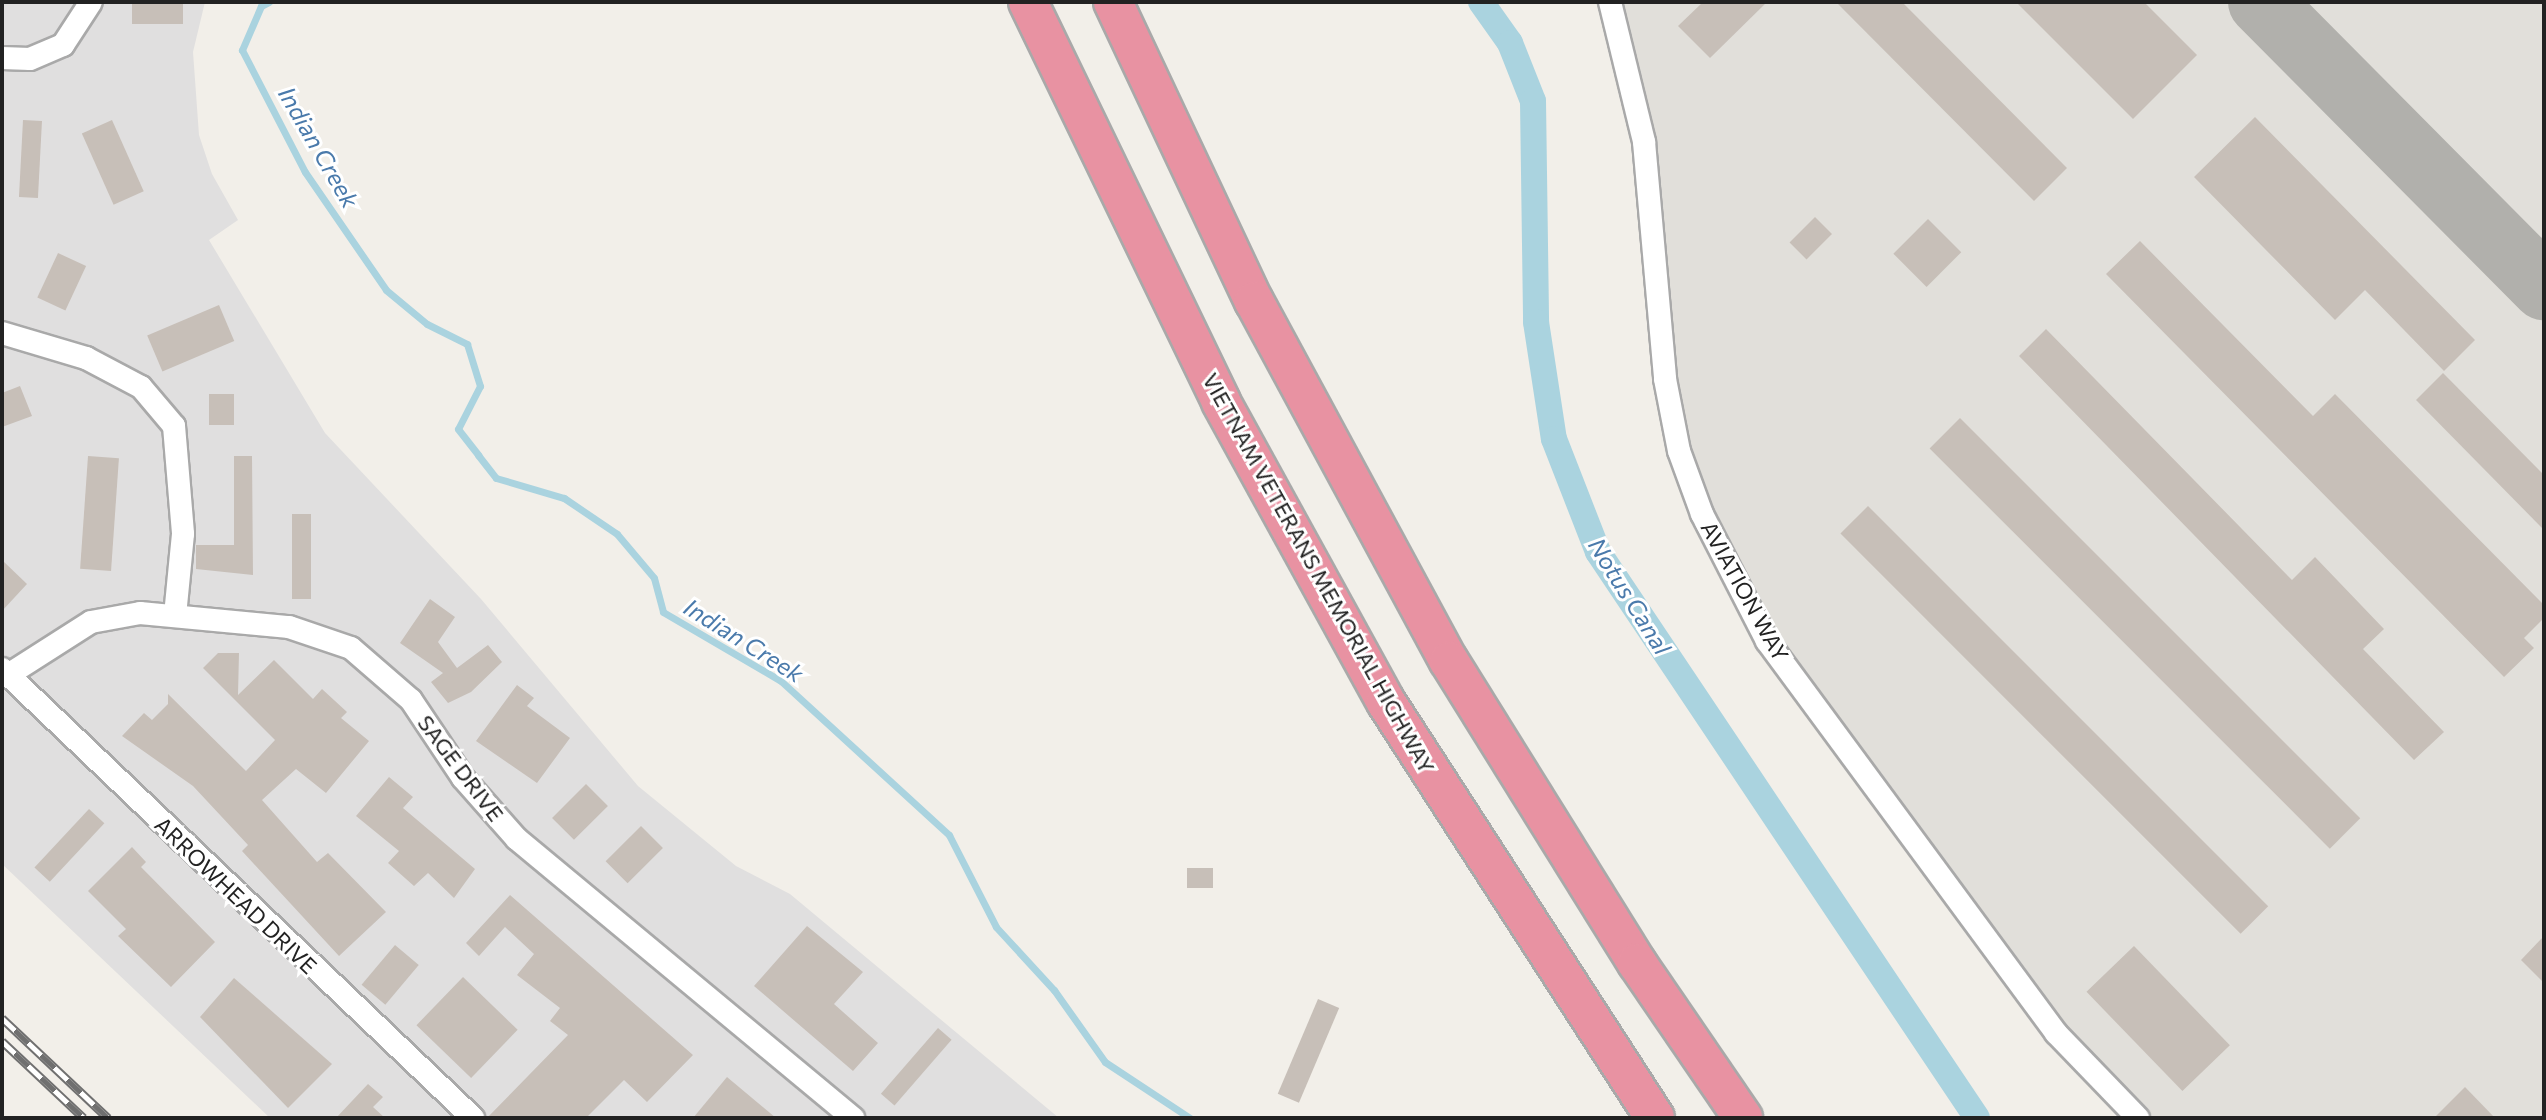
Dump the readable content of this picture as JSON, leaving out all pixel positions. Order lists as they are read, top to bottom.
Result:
{
  "streets": {
    "highway": ["VIETNAM VETERANS MEMORIAL HIGHWAY"],
    "street": ["AVIATION WAY", "SAGE DRIVE", "ARROWHEAD DRIVE"]
  },
  "crossings": [
    ["SAGE DRIVE", "ARROWHEAD DRIVE"]
  ],
  "water": ["Indian Creek", "Notus Canal"]
}
